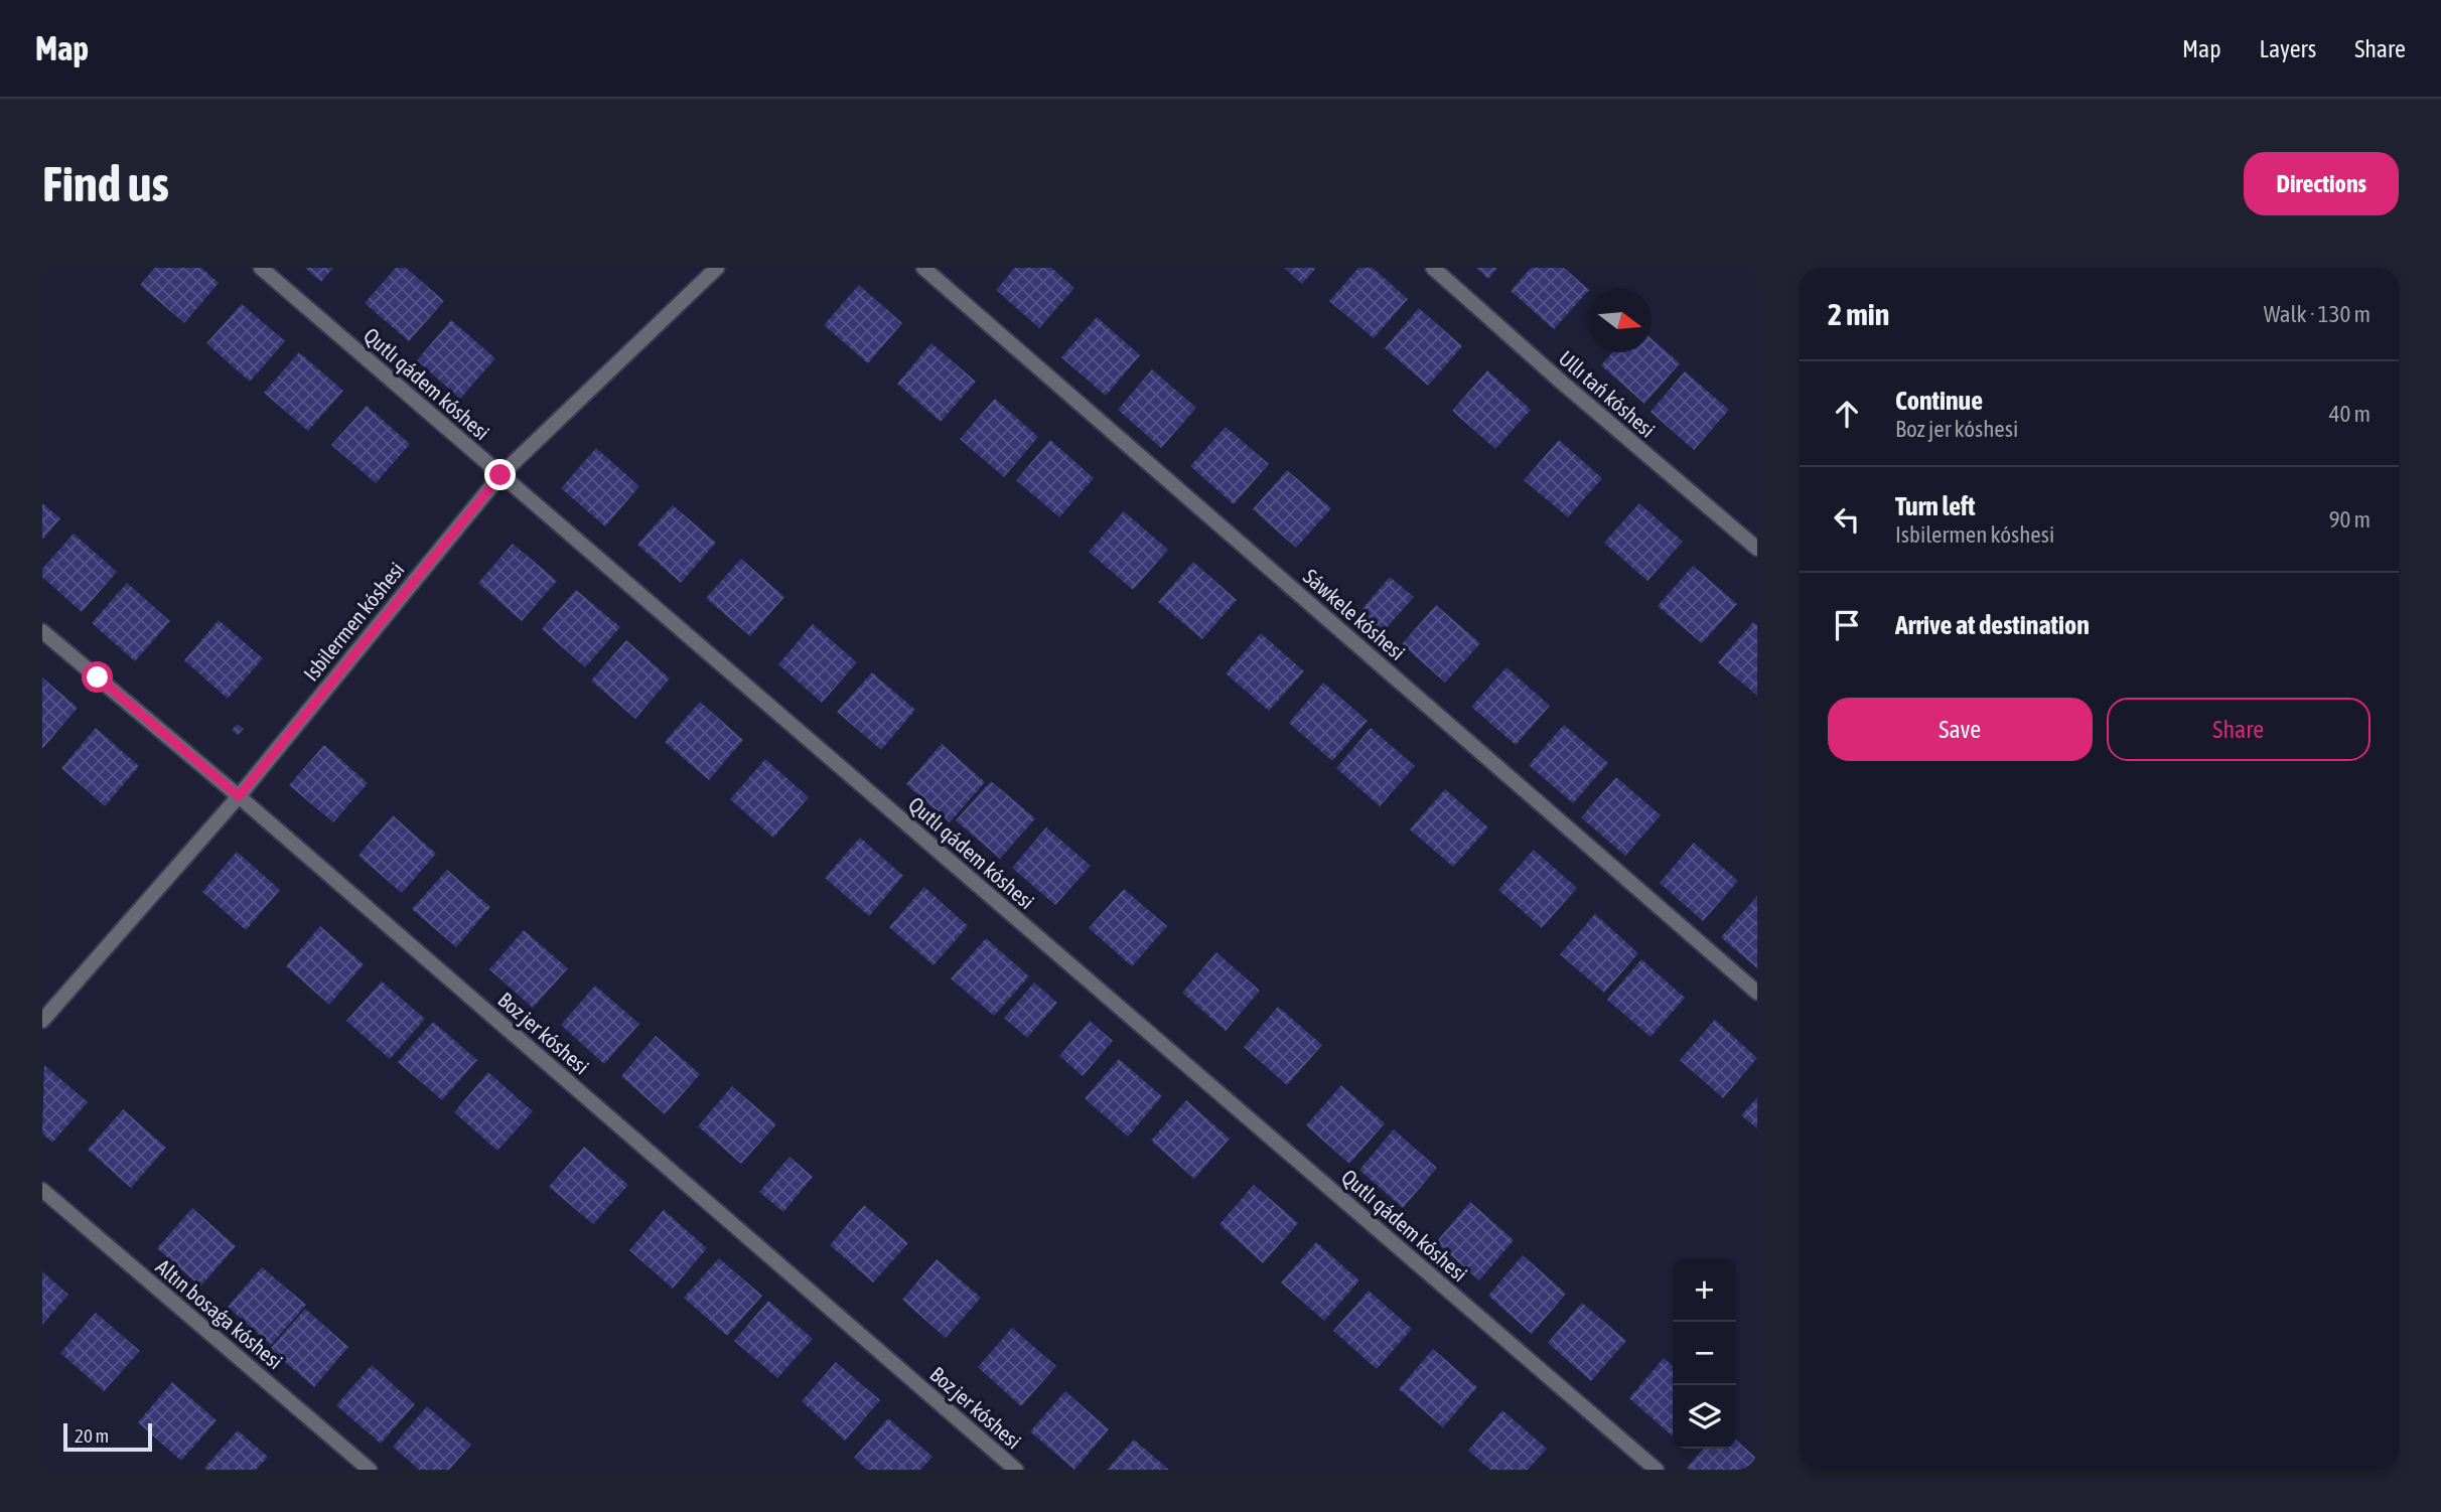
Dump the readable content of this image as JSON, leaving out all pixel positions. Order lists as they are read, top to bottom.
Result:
{
  "streets": {
    "street": [
      "Qutlı qádem kóshesi",
      "Ullı tań kóshesi",
      "Sáwkele kóshesi",
      "Isbilermen kóshesi",
      "Boz jer kóshesi",
      "Altın bosaǵa kóshesi"
    ]
  },
  "crossings": [
    ["Qutlı qádem kóshesi", "Isbilermen kóshesi"],
    ["Isbilermen kóshesi", "Boz jer kóshesi"]
  ],
  "scale_bar": "20 m",
  "north": "right",
  "page": {
    "header": "Map",
    "nav": ["Map", "Layers", "Share"],
    "buttons": [
      "Directions",
      ["Save", "Share"]
    ],
    "title": "Find us",
    "heading": ["2 min", "Walk · 130 m"],
    "list": [
      ["Continue", "Boz jer kóshesi", "40 m"],
      ["Turn left", "Isbilermen kóshesi", "90 m"],
      "Arrive at destination"
    ],
    "map_buttons": ["+", "−"],
    "scale": "20 m"
  }
}
